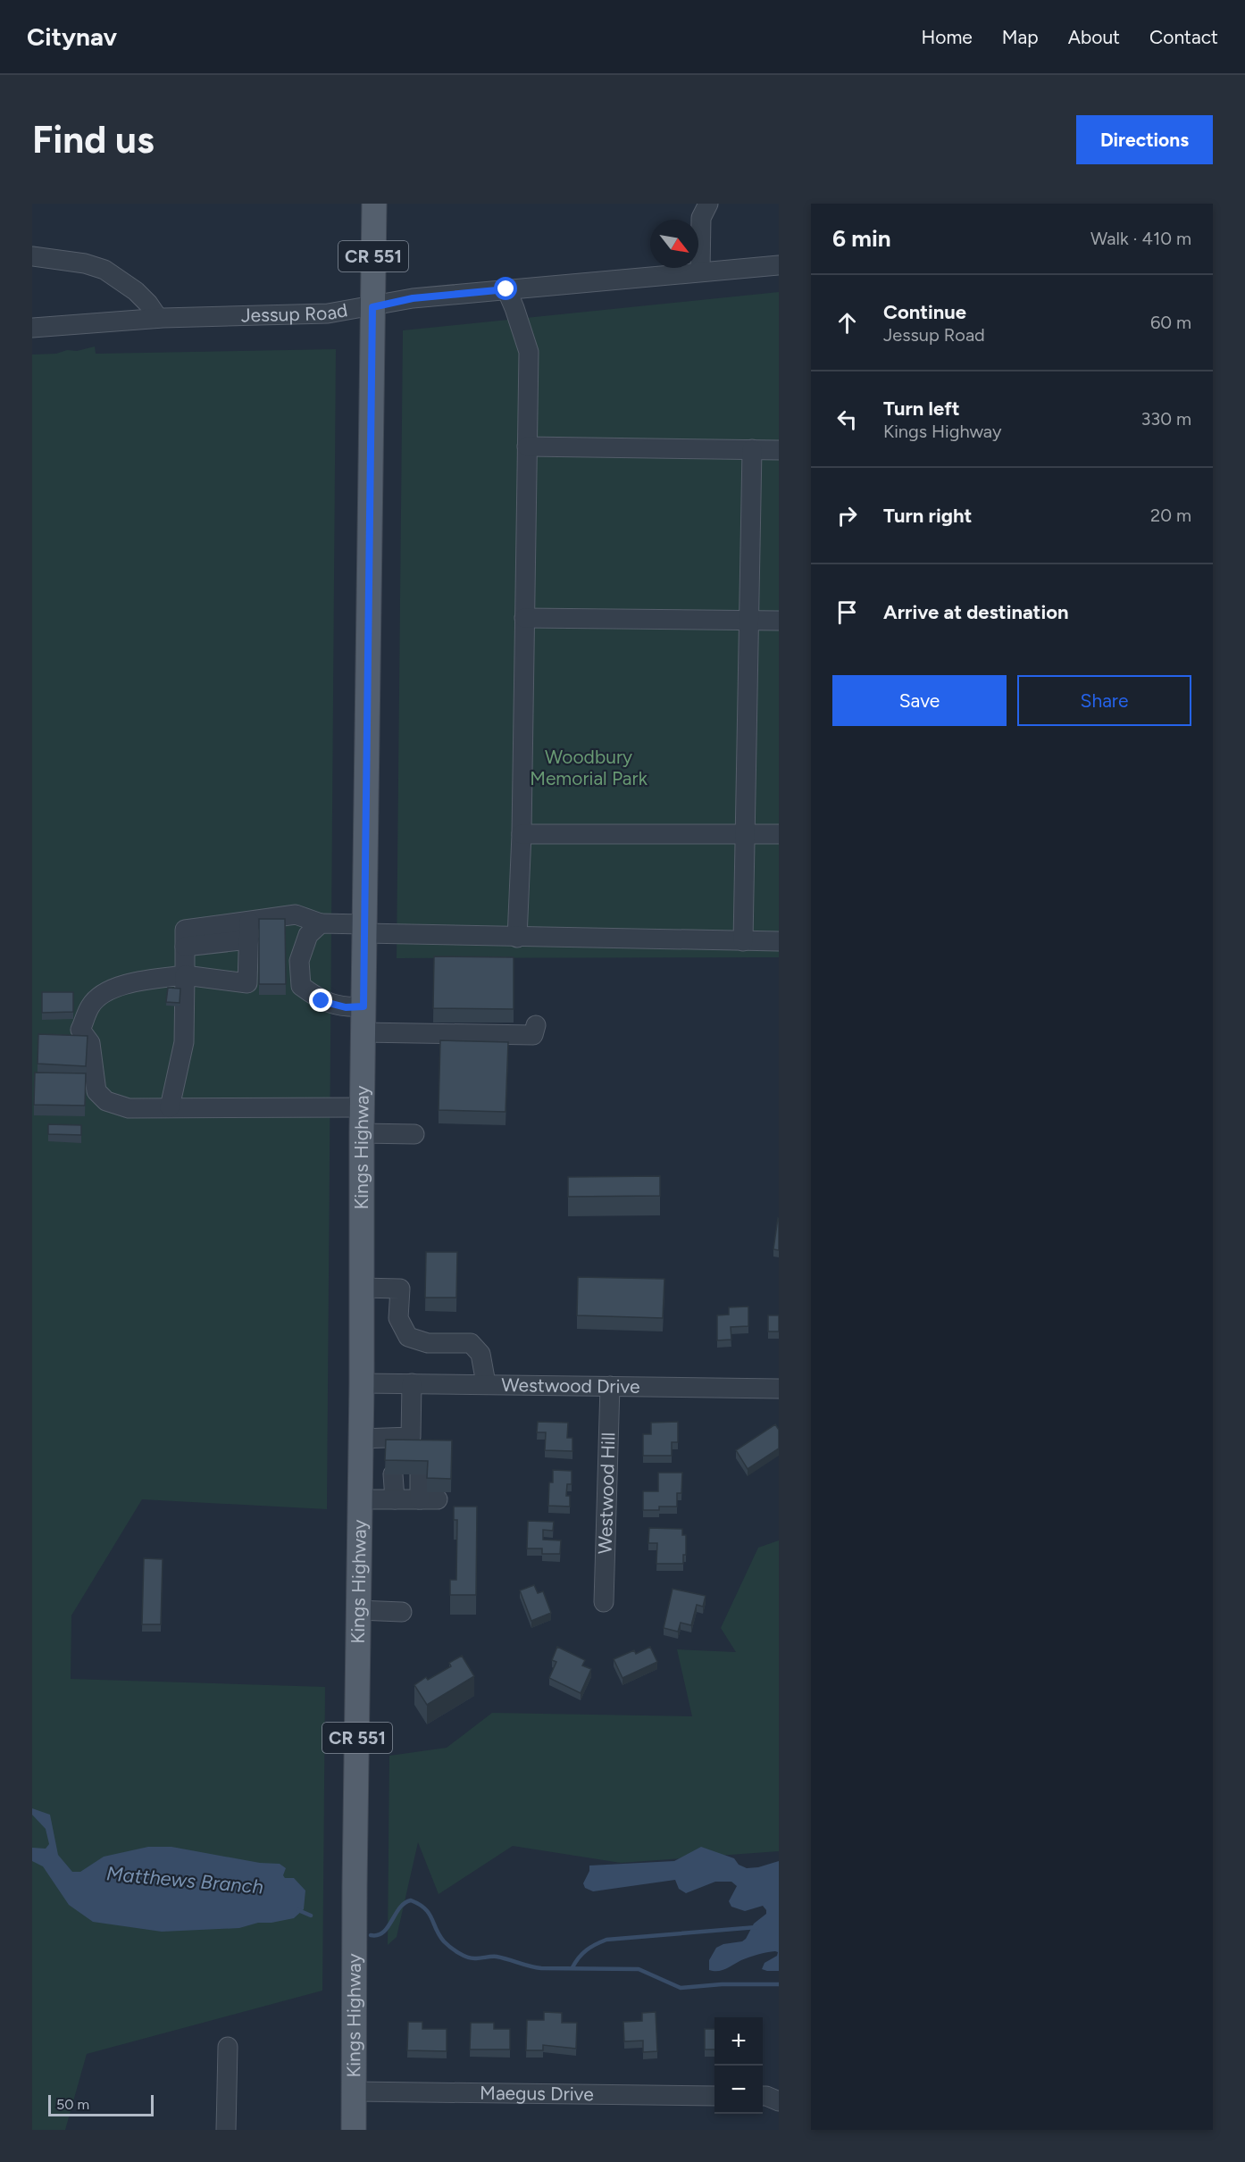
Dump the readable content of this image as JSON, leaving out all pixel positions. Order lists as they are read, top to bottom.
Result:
{
  "streets": {
    "main road": ["CR 551", "Kings Highway"],
    "street": [
      "Jessup Road",
      "Westwood Drive",
      "Westwood Hill",
      "Maegus Drive"
    ]
  },
  "crossings": [
    ["CR 551", "Kings Highway"],
    ["CR 551", "Maegus Drive"],
    ["Jessup Road", "Kings Highway"],
    ["Kings Highway", "Westwood Drive"],
    ["Kings Highway", "Maegus Drive"],
    ["Westwood Drive", "Westwood Hill"]
  ],
  "water": ["Matthews Branch"],
  "parks": ["Woodbury Memorial Park"],
  "scale_bar": "50 m",
  "north": "bottom right",
  "page": {
    "header": "Citynav",
    "nav": [
      "Home",
      "Map",
      "About",
      "Contact"
    ],
    "buttons": [
      "Directions",
      ["Save", "Share"]
    ],
    "title": "Find us",
    "heading": ["6 min", "Walk · 410 m"],
    "list": [
      ["Continue", "Jessup Road", "60 m"],
      ["Turn left", "Kings Highway", "330 m"],
      ["Turn right", "20 m"],
      "Arrive at destination"
    ],
    "map_buttons": ["+", "−"],
    "scale": "50 m"
  }
}
